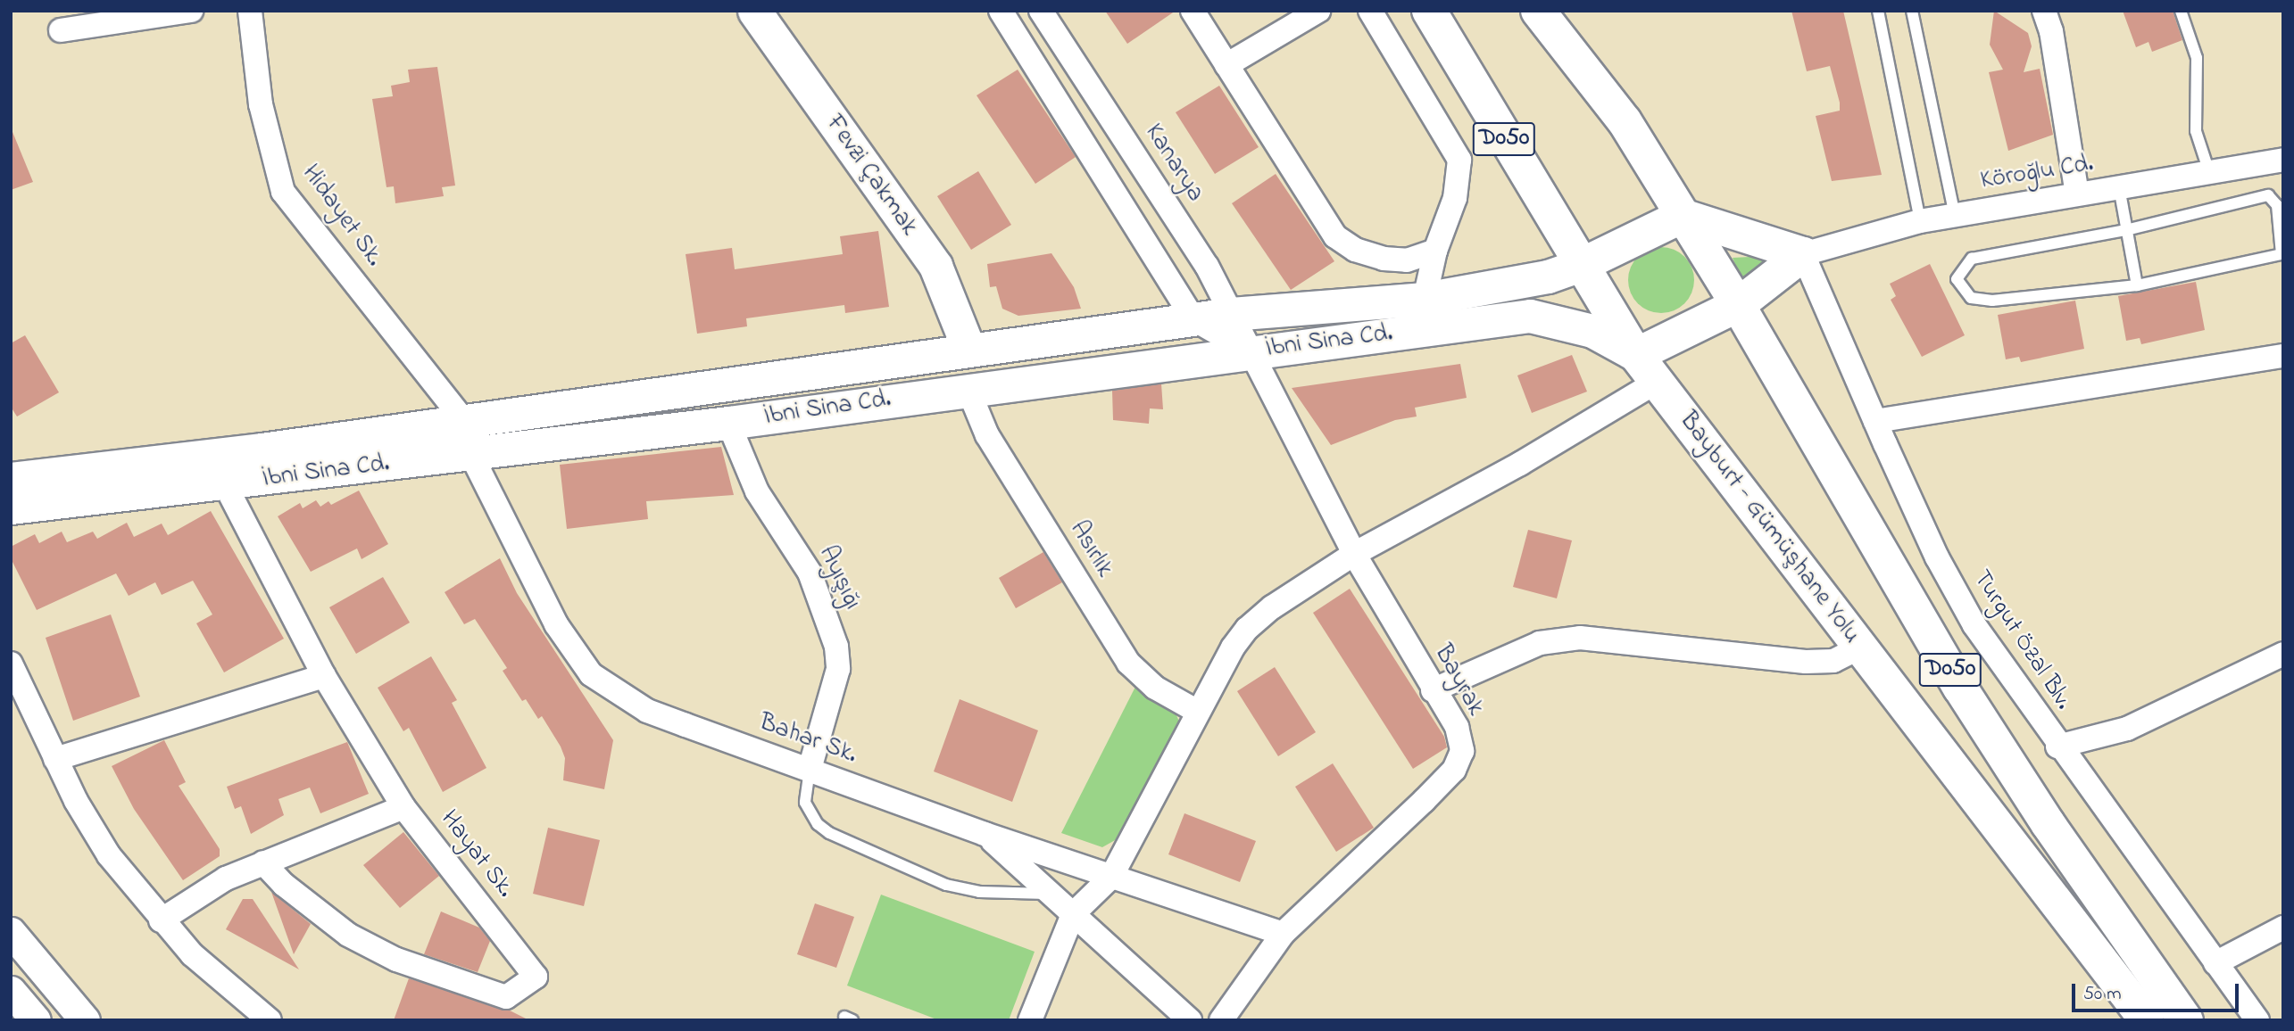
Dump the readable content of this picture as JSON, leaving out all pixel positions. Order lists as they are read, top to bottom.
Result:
{
  "streets": {
    "highway": ["D050", "Bayburt - Gümüşhane Yolu"],
    "main road": ["Fevzi Çakmak", "İbni Sina Cd."],
    "street": [
      "Kanarya",
      "Köroğlu Cd.",
      "Hidayet Sk.",
      "Asırlık",
      "Ayışığı",
      "Turgut Özal Blv.",
      "Bayrak",
      "Bahar Sk.",
      "Hayat Sk."
    ]
  },
  "crossings": [
    ["Kanarya", "İbni Sina Cd."],
    ["Kanarya", "Bayrak"],
    ["Köroğlu Cd.", "Turgut Özal Blv."],
    ["Fevzi Çakmak", "İbni Sina Cd."],
    ["Hidayet Sk.", "İbni Sina Cd."],
    ["Hidayet Sk.", "Bahar Sk."],
    ["İbni Sina Cd.", "Bayburt - Gümüşhane Yolu"],
    ["İbni Sina Cd.", "Asırlık"],
    ["İbni Sina Cd.", "Ayışığı"],
    ["İbni Sina Cd.", "Bayrak"],
    ["İbni Sina Cd.", "Bahar Sk."],
    ["İbni Sina Cd.", "Hayat Sk."],
    ["Ayışığı", "Bahar Sk."],
    ["Bayrak", "Bahar Sk."]
  ],
  "scale_bar": "50 m"
}
